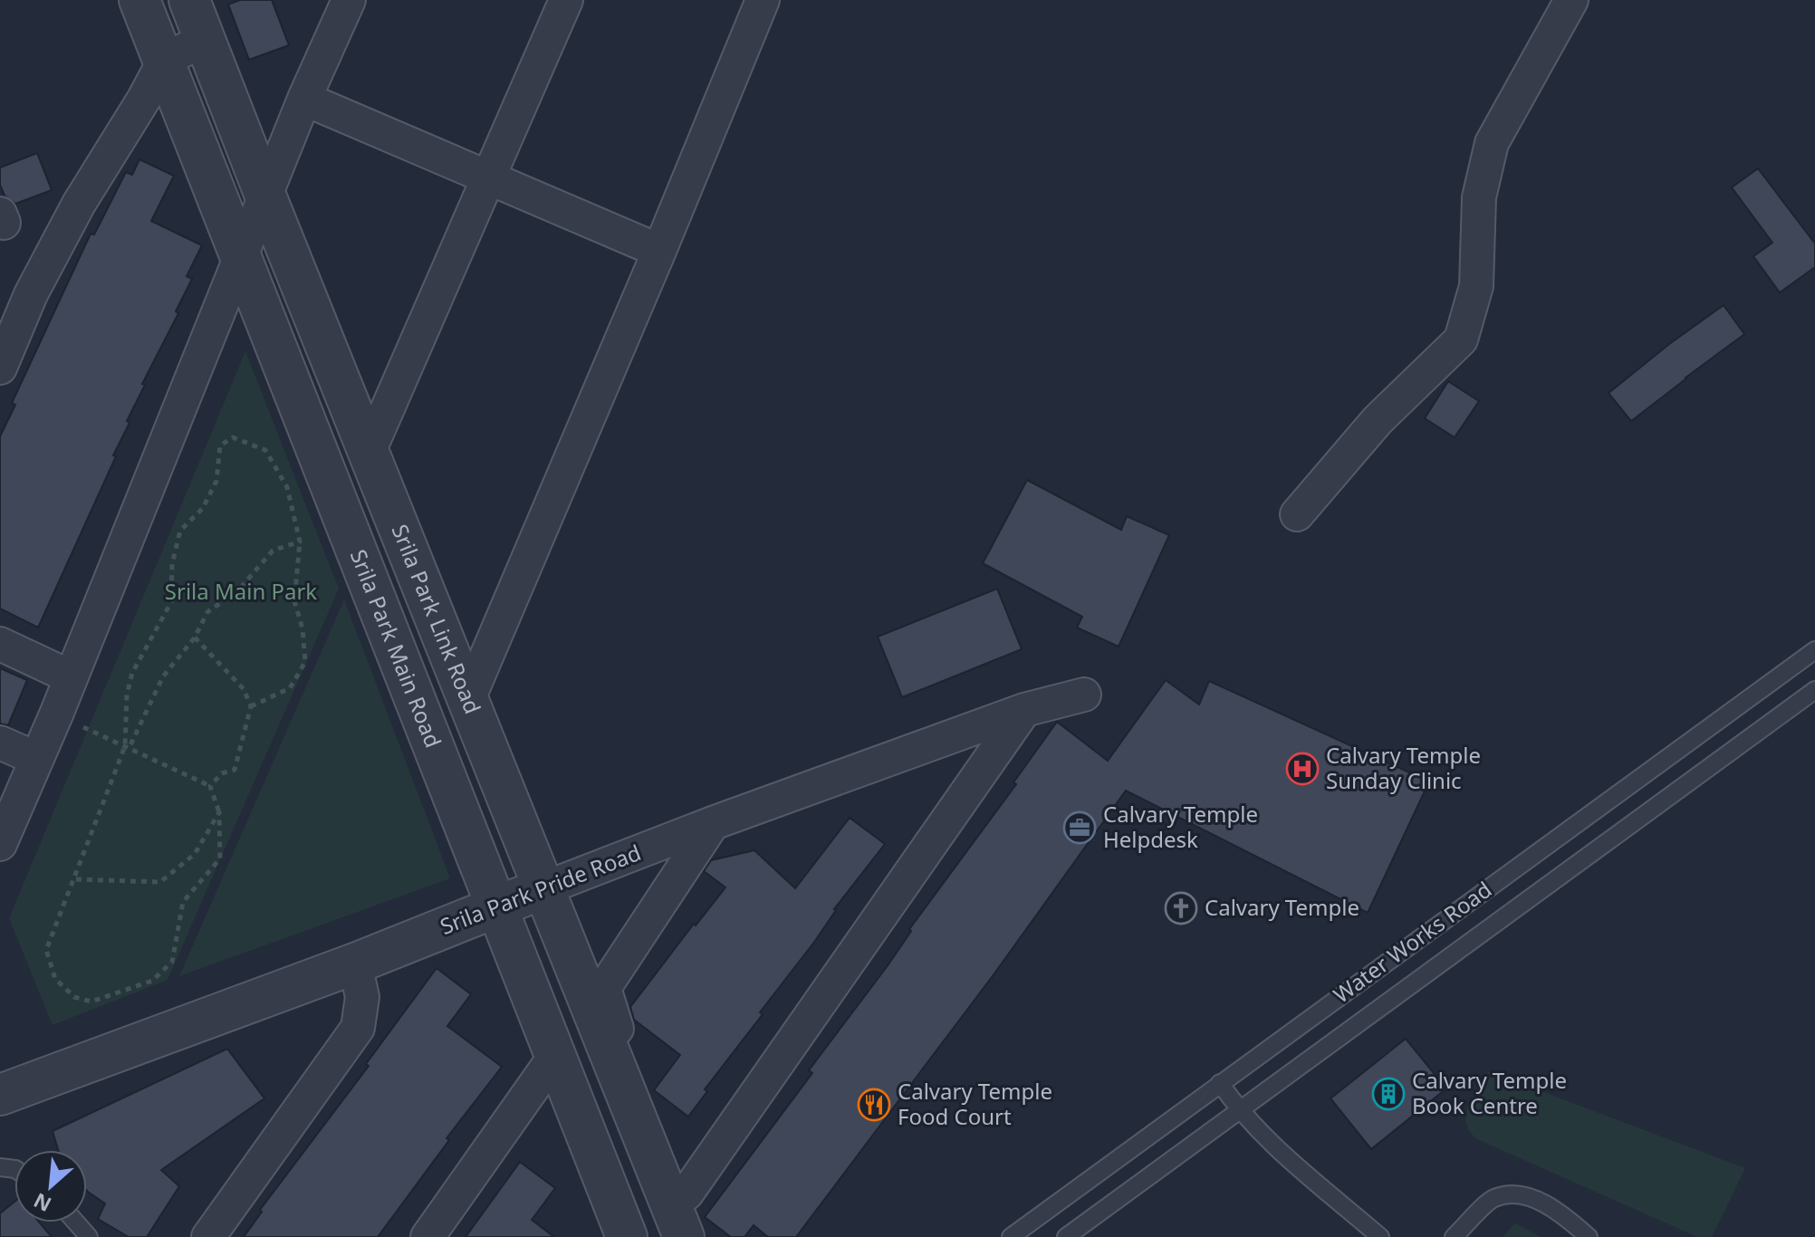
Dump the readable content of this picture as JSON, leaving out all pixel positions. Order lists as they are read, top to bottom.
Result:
{
  "streets": {
    "street": ["Srila Park Link Road", "Srila Park Main Road", "Srila Park Pride Road"],
    "lane": ["Water Works Road"]
  },
  "crossings": [
    ["Srila Park Link Road", "Srila Park Pride Road"],
    ["Srila Park Main Road", "Srila Park Pride Road"]
  ],
  "parks": ["Srila Main Park"],
  "places": {
    "hospital": ["Calvary Temple Sunday Clinic"],
    "office": ["Calvary Temple Helpdesk"],
    "church": ["Calvary Temple"],
    "building": ["Calvary Temple Book Centre"],
    "restaurant": ["Calvary Temple Food Court"]
  },
  "north": "bottom left"
}
